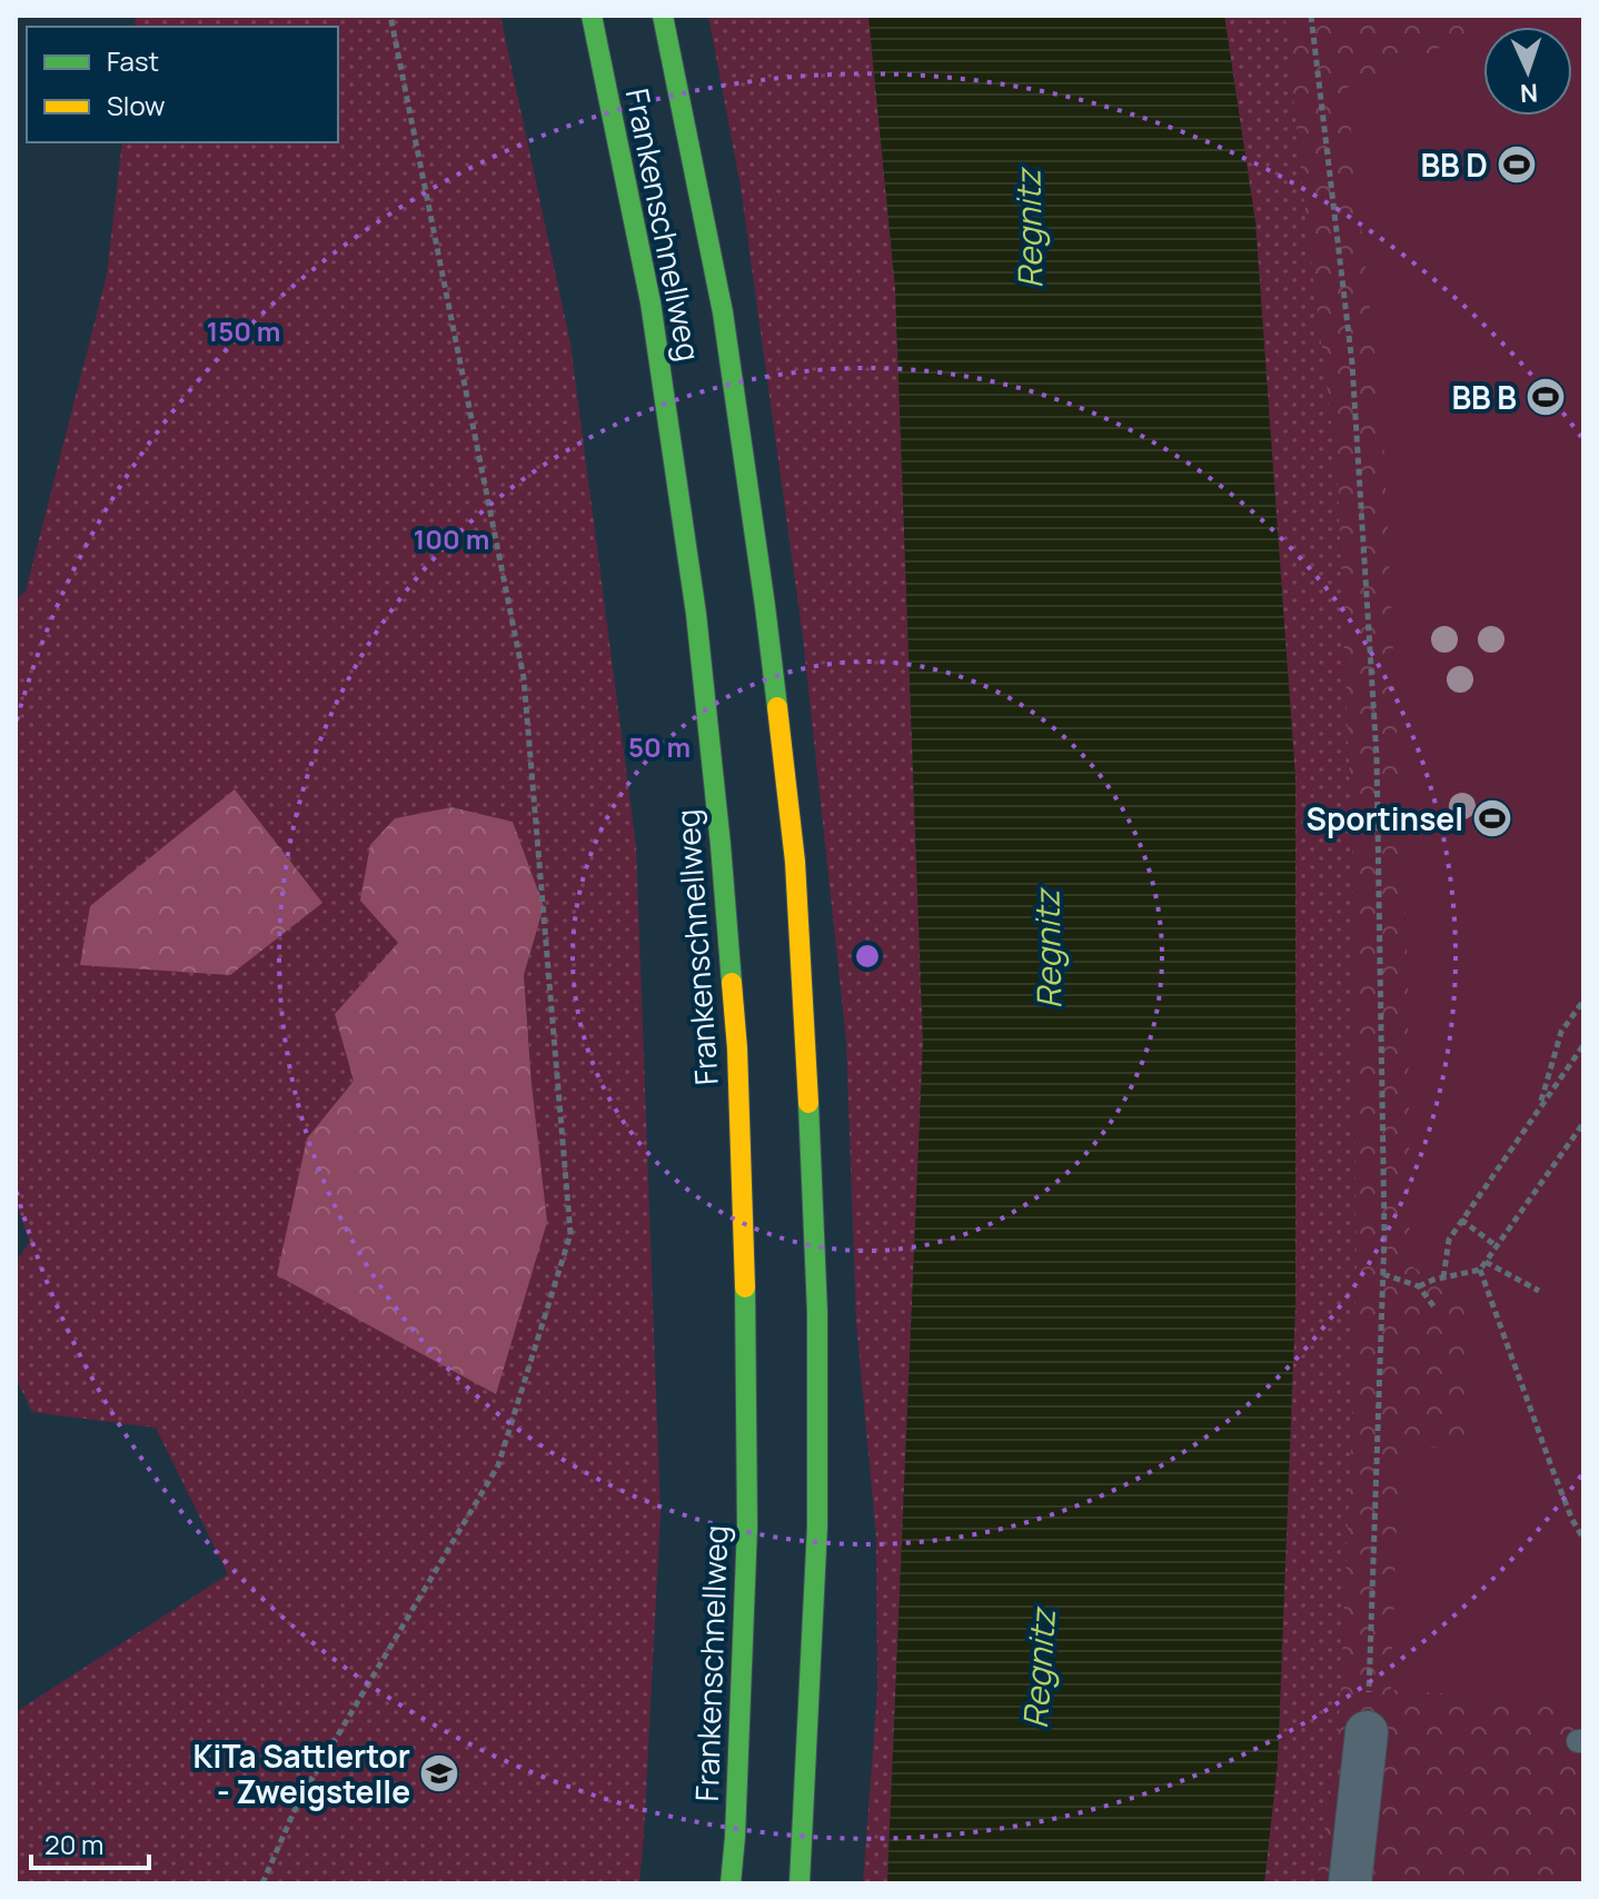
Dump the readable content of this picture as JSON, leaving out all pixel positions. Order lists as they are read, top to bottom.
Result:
{
  "streets": {
    "highway": ["Frankenschnellweg"]
  },
  "water": ["Regnitz"],
  "places": {
    "sports": ["BB D", "BB B", "Sportinsel"],
    "school or university": ["KiTa Sattlertor - Zweigstelle"]
  },
  "legend": ["Fast", "Slow"],
  "scale_bar": "20 m",
  "north": "bottom",
  "rings": ["150 m", "100 m", "50 m"]
}
